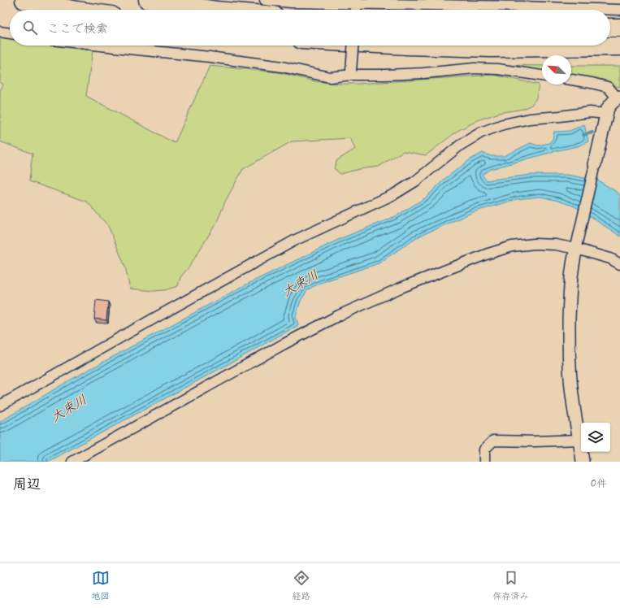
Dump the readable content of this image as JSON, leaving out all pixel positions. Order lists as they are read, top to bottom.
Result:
{
  "water": ["大束川"],
  "north": "top left",
  "page": {
    "search": "ここで検索",
    "heading": ["周辺", "0件"],
    "nav": ["地図", "経路", "保存済み"]
  }
}
